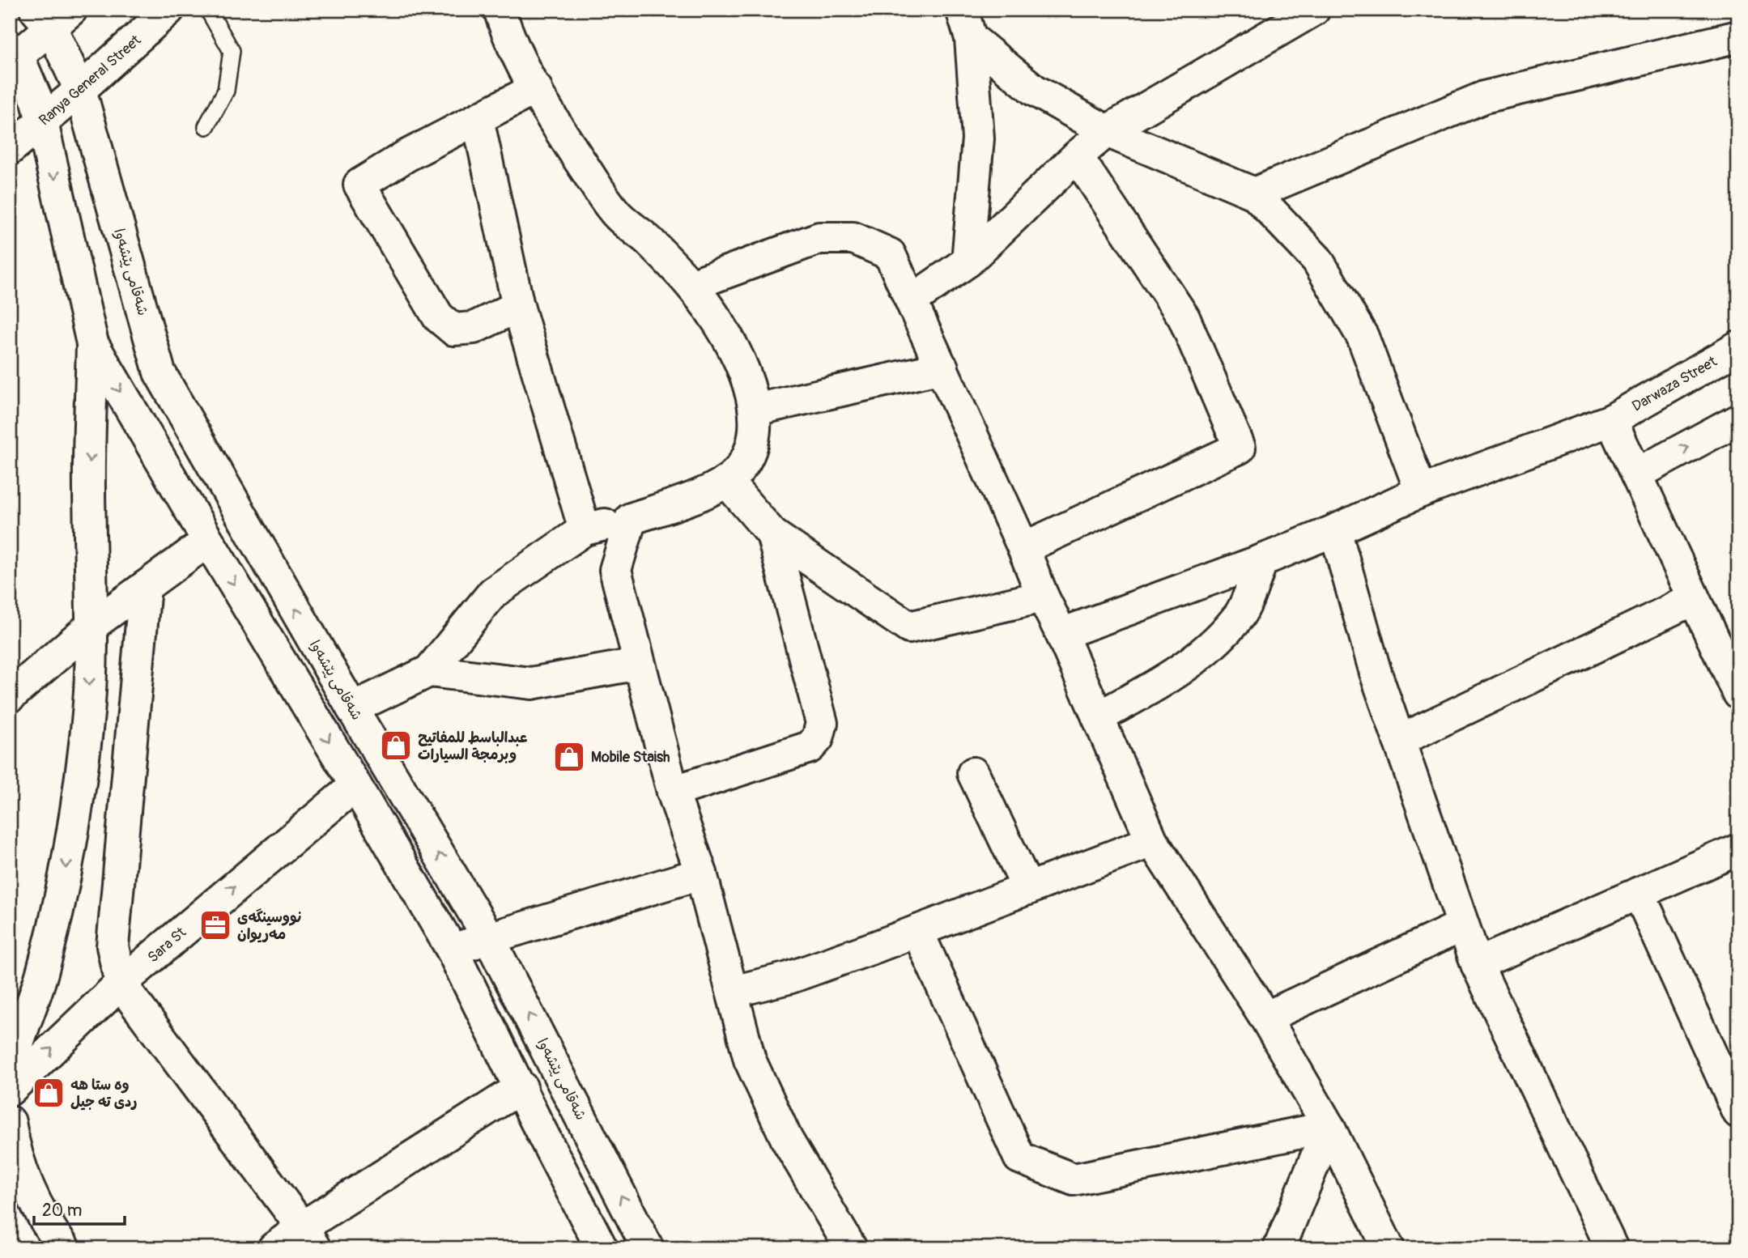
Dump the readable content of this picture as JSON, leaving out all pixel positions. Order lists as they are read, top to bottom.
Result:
{
  "streets": {
    "main road": [
      "Ranya General Street",
      "شەقامی پێشەوا",
      "Darwaza Street",
      "Sara St"
    ]
  },
  "crossings": [
    ["Ranya General Street", "شەقامی پێشەوا"]
  ],
  "one_way": ["Sara St"],
  "places": {
    "shop": ["عبدالباسط للمفاتيح وبرمجة السيارات", "Mobile Staish", "وه ستا هه ردى ته جيل"],
    "office": ["نووسینگەی مەریوان"]
  },
  "scale_bar": "20 m"
}
